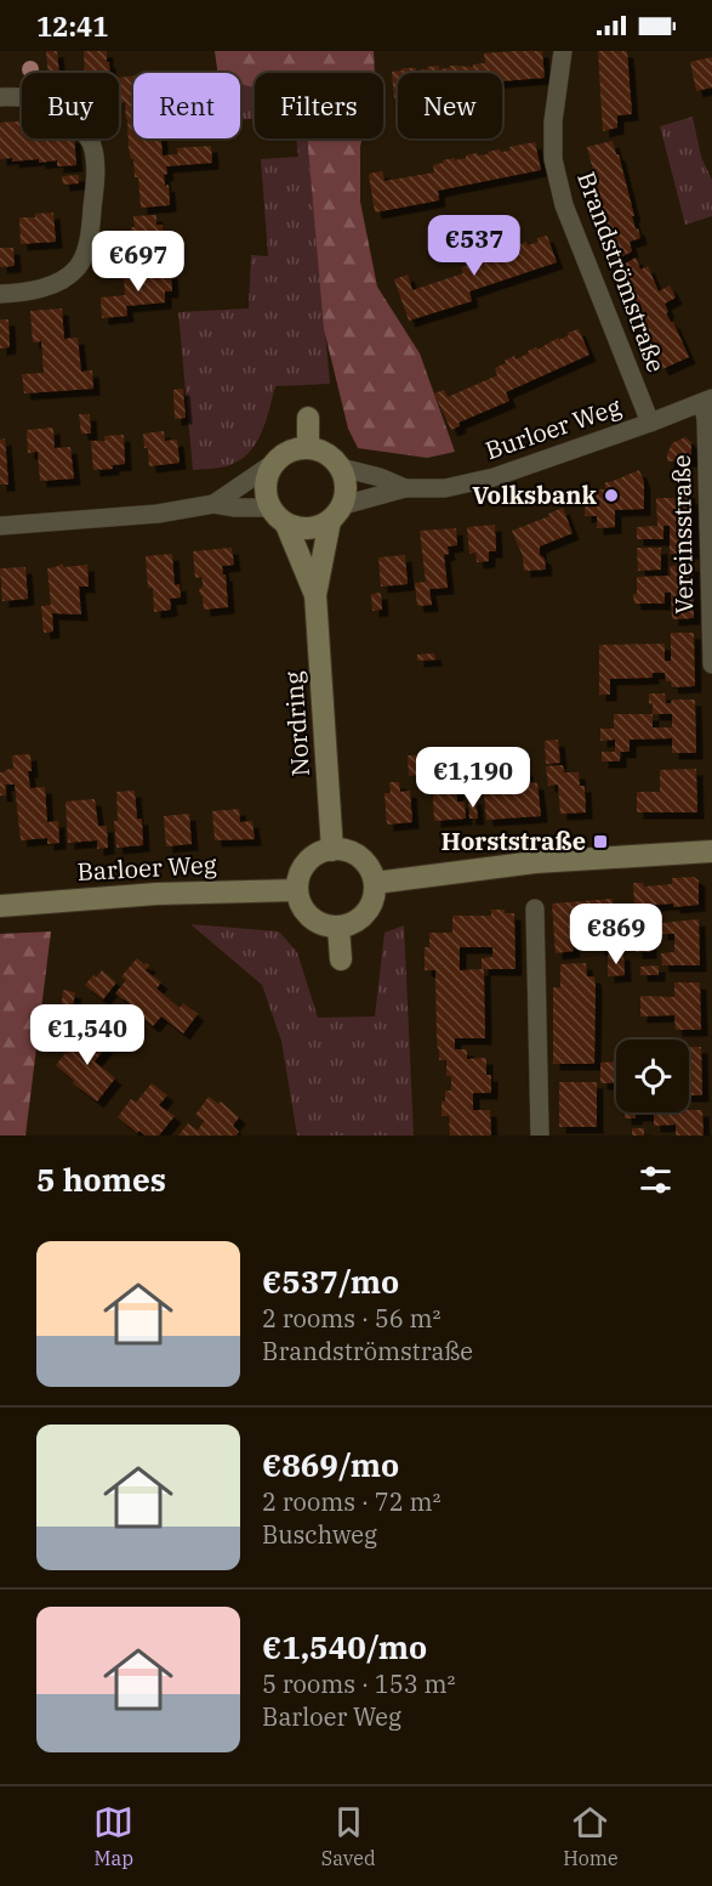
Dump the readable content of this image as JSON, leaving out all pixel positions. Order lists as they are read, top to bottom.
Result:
{
  "streets": {
    "street": [
      "Brandströmstraße",
      "Burloer Weg",
      "Vereinsstraße",
      "Nordring",
      "Barloer Weg"
    ]
  },
  "crossings": [
    ["Brandströmstraße", "Burloer Weg"],
    ["Burloer Weg", "Vereinsstraße"],
    ["Burloer Weg", "Nordring"],
    ["Nordring", "Barloer Weg"]
  ],
  "places": {
    "other": ["Volksbank"],
    "transit": ["Horststraße"]
  },
  "page": {
    "status": "12:41",
    "chip": [
      "Buy",
      "Rent",
      "Filters",
      "New"
    ],
    "price": [
      "€537",
      "€697",
      "€1,190",
      "€869",
      "€1,540"
    ],
    "heading": "5 homes",
    "list": [
      {
        "name": "€537/mo",
        "note": "2 rooms · 56 m² · Brandströmstraße"
      },
      {
        "name": "€869/mo",
        "note": "2 rooms · 72 m² · Buschweg"
      },
      {
        "name": "€1,540/mo",
        "note": "5 rooms · 153 m² · Barloer Weg"
      }
    ],
    "tabs": ["Map", "Saved", "Home"]
  }
}
